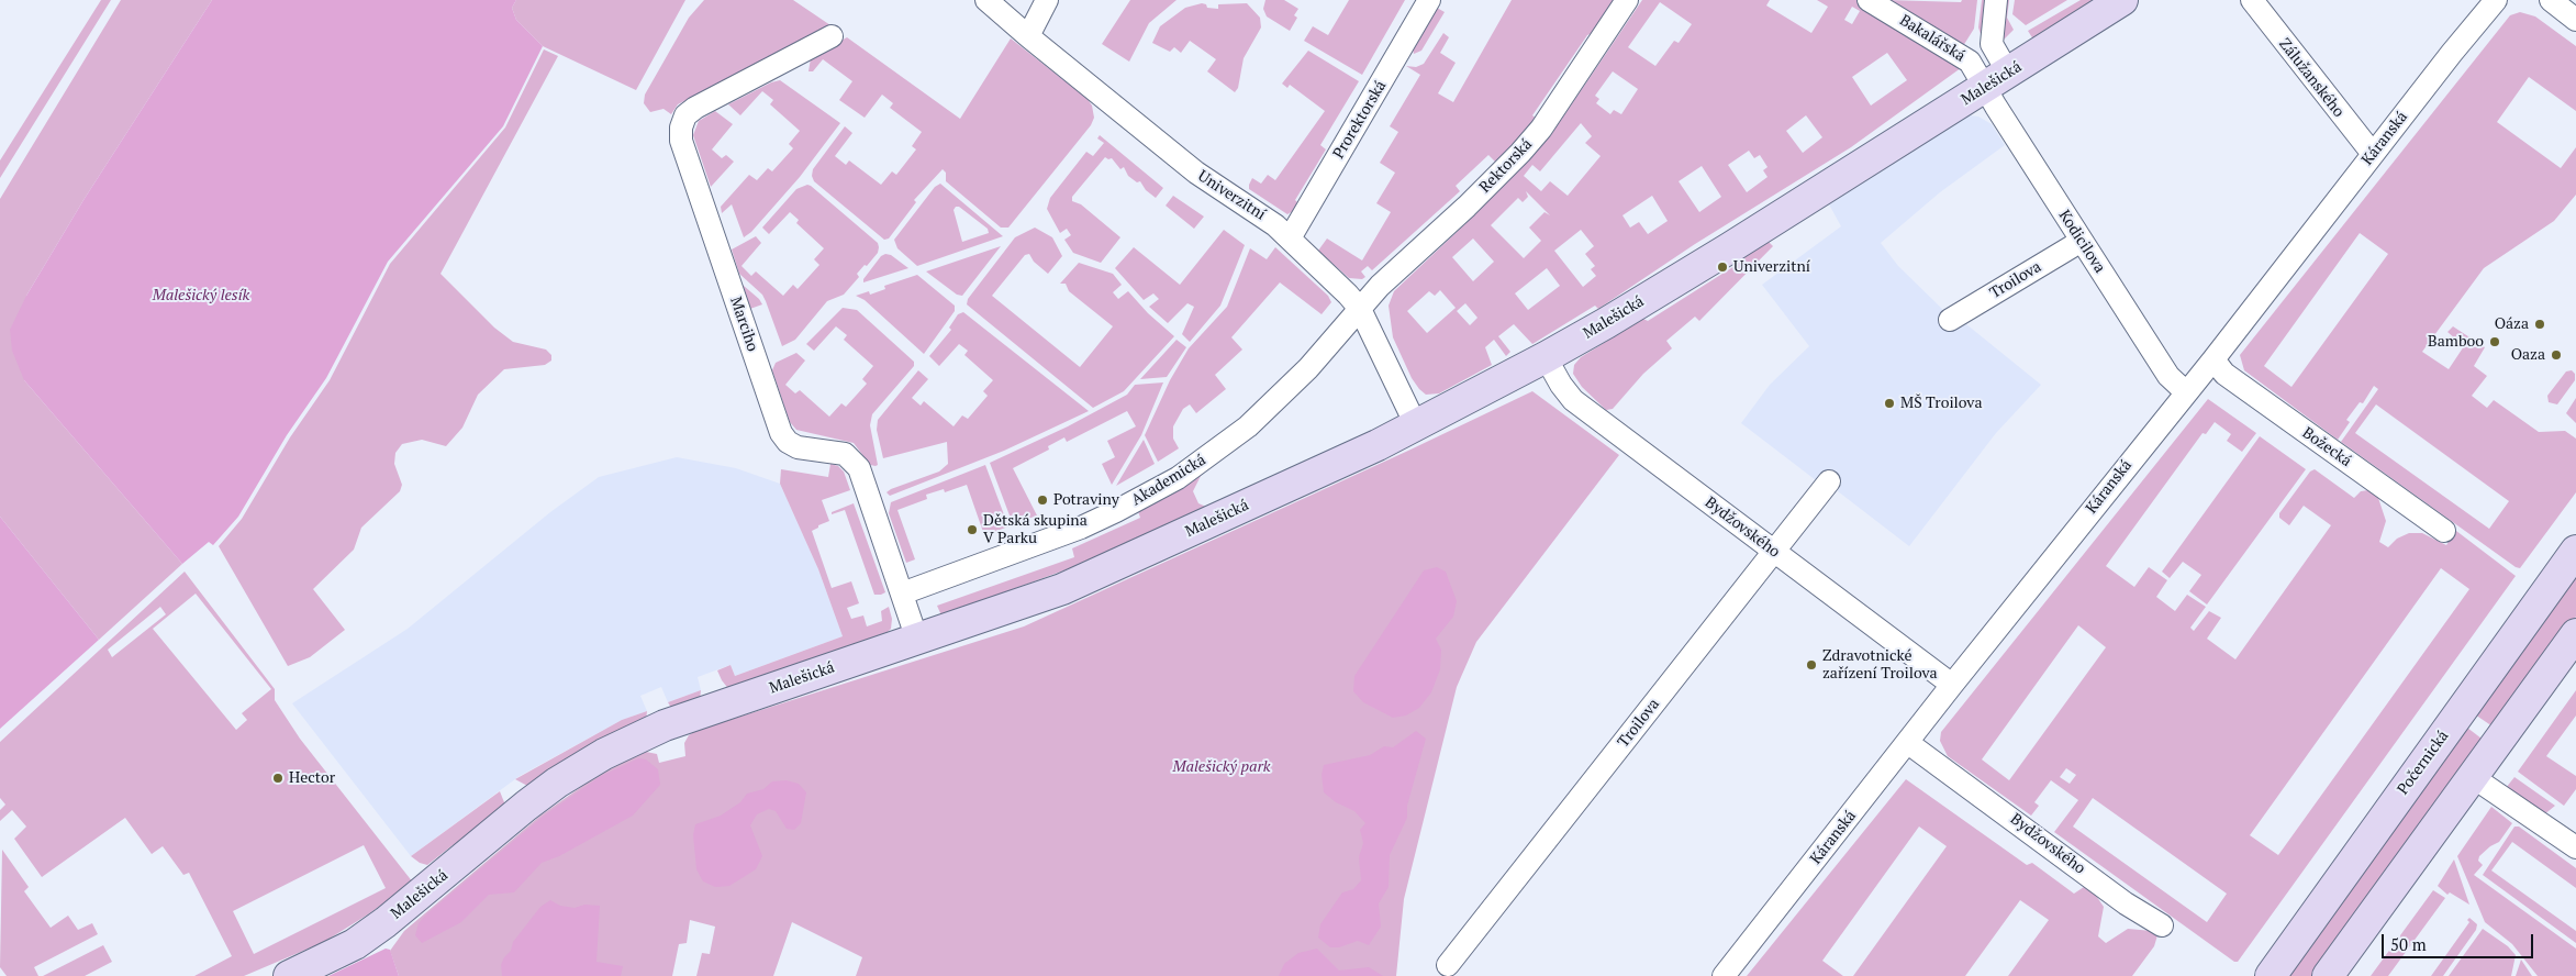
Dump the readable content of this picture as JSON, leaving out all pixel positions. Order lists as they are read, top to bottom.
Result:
{
  "streets": {
    "street": [
      "Bakalářská",
      "Zálužanského",
      "Malešická",
      "Prorektorská",
      "Káranská",
      "Rektorská",
      "Univerzitní",
      "Kodicilova",
      "Troilova",
      "Marciho",
      "Božecká",
      "Akademická",
      "Bydžovského",
      "Počernická"
    ]
  },
  "crossings": [
    ["Bakalářská", "Malešická"],
    ["Bakalářská", "Kodicilova"],
    ["Zálužanského", "Káranská"],
    ["Malešická", "Univerzitní"],
    ["Malešická", "Kodicilova"],
    ["Malešická", "Marciho"],
    ["Malešická", "Bydžovského"],
    ["Prorektorská", "Univerzitní"],
    ["Káranská", "Kodicilova"],
    ["Káranská", "Božecká"],
    ["Káranská", "Bydžovského"],
    ["Rektorská", "Univerzitní"],
    ["Rektorská", "Akademická"],
    ["Univerzitní", "Akademická"],
    ["Kodicilova", "Troilova"],
    ["Troilova", "Bydžovského"],
    ["Marciho", "Akademická"]
  ],
  "parks": ["Malešický lesík", "Malešický park"],
  "places": [
    "Univerzitní",
    "Oáza",
    "Bamboo",
    "Oaza",
    "MŠ Troilova",
    "Potraviny",
    "Dětská skupina V Parku",
    "Zdravotnické zařízení Troilova",
    "Hector"
  ],
  "scale_bar": "50 m"
}
